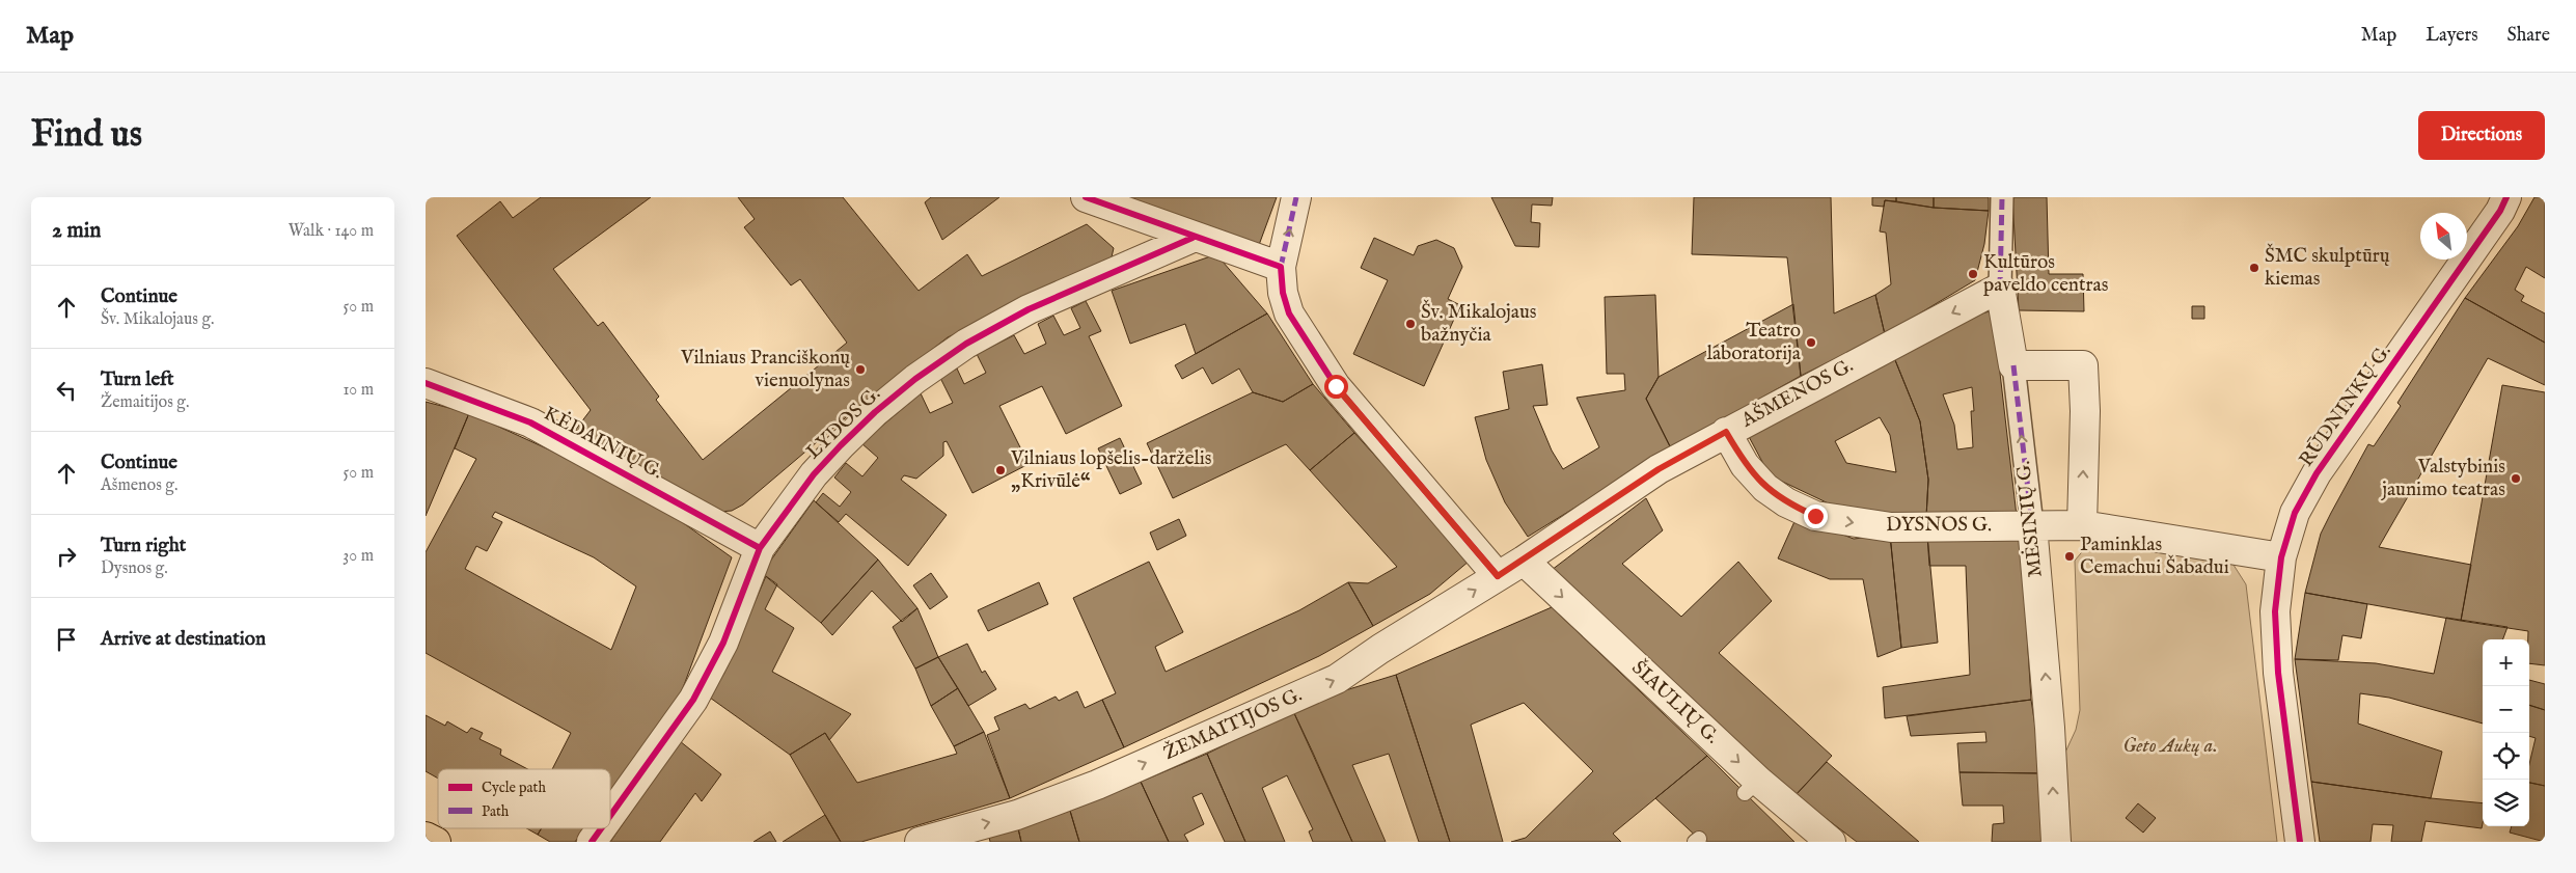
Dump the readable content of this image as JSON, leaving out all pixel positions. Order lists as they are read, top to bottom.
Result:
{
  "streets": {
    "street": [
      "AŠMENOS G.",
      "RŪDNINKŲ G.",
      "LYDOS G.",
      "KĖDAINIŲ G.",
      "MĖSINIŲ G.",
      "DYSNOS G.",
      "ŠIAULIŲ G.",
      "ŽEMAITIJOS G."
    ]
  },
  "crossings": [
    ["AŠMENOS G.", "MĖSINIŲ G."],
    ["AŠMENOS G.", "DYSNOS G."],
    ["AŠMENOS G.", "ŠIAULIŲ G."],
    ["AŠMENOS G.", "ŽEMAITIJOS G."],
    ["RŪDNINKŲ G.", "DYSNOS G."],
    ["LYDOS G.", "KĖDAINIŲ G."],
    ["MĖSINIŲ G.", "DYSNOS G."],
    ["ŠIAULIŲ G.", "ŽEMAITIJOS G."]
  ],
  "one_way": [
    "AŠMENOS G.",
    "MĖSINIŲ G.",
    "DYSNOS G.",
    "ŠIAULIŲ G.",
    "ŽEMAITIJOS G."
  ],
  "parks": ["Geto Aukų a."],
  "places": [
    "ŠMC skulptūrų kiemas",
    "Kultūros paveldo centras",
    "Šv. Mikalojaus bažnyčia",
    "Teatro laboratorija",
    "Vilniaus Pranciškonų vienuolynas",
    "Vilniaus lopšelis-darželis „Krivūlė“",
    "Valstybinis jaunimo teatras",
    "Paminklas Cemachui Šabadui"
  ],
  "legend": ["Cycle path", "Path"],
  "north": "top left",
  "page": {
    "header": "Map",
    "nav": ["Map", "Layers", "Share"],
    "buttons": "Directions",
    "title": "Find us",
    "heading": ["2 min", "Walk · 140 m"],
    "list": [
      ["Continue", "Šv. Mikalojaus g.", "50 m"],
      ["Turn left", "Žemaitijos g.", "10 m"],
      ["Continue", "Ašmenos g.", "50 m"],
      ["Turn right", "Dysnos g.", "30 m"],
      "Arrive at destination"
    ],
    "map_buttons": ["+", "−"]
  }
}
